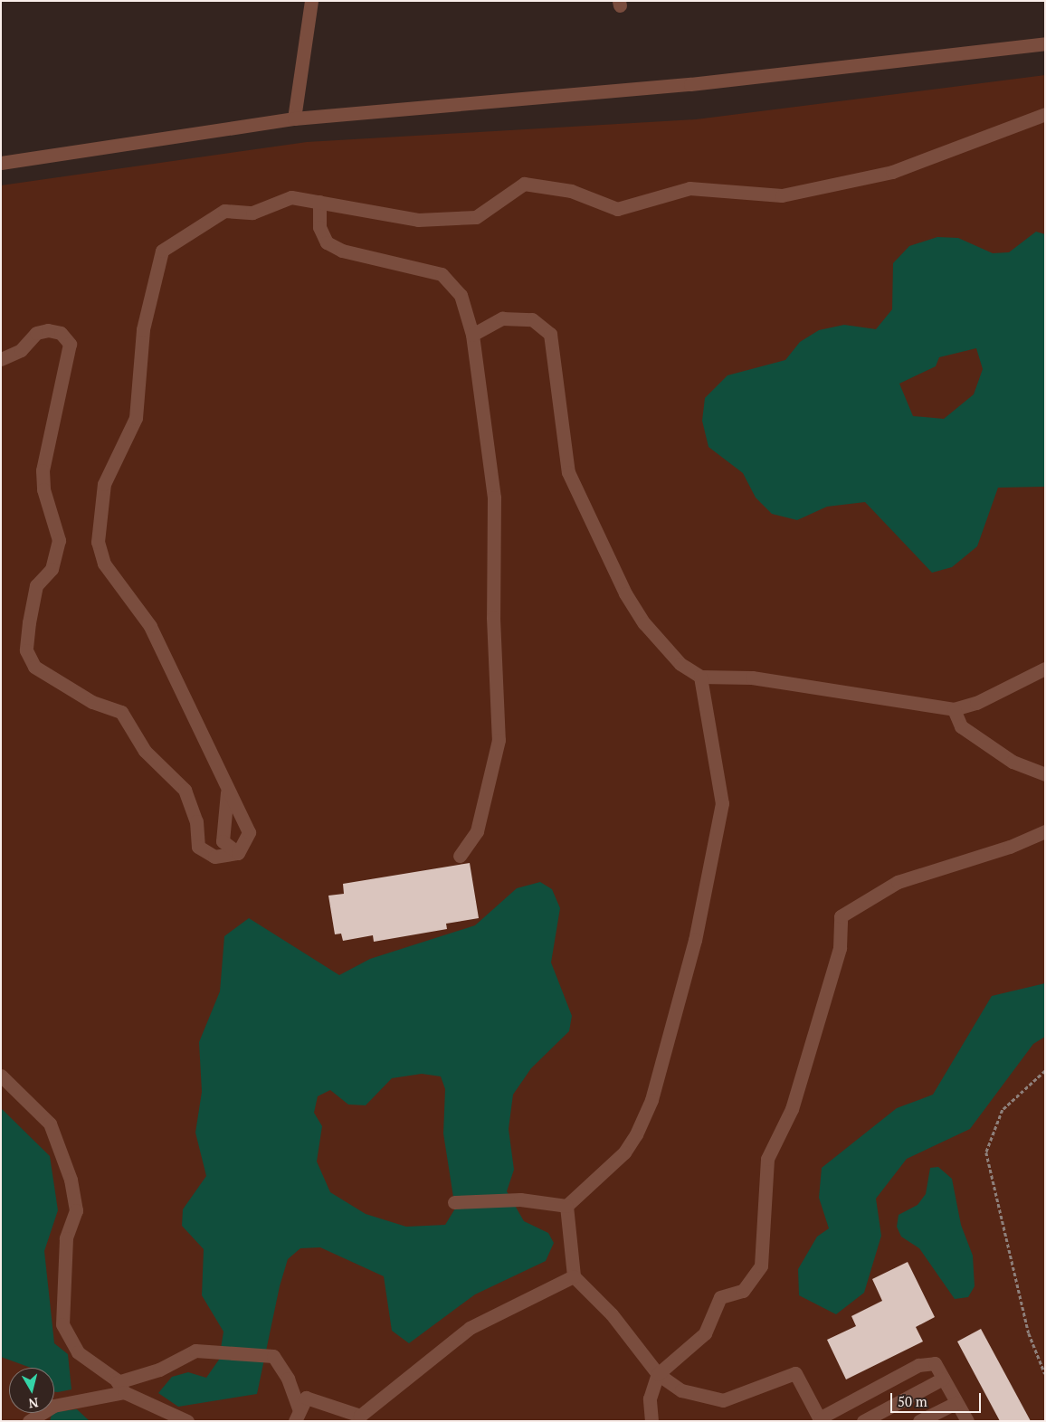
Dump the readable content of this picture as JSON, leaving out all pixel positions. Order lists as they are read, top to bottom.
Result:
{
  "scale_bar": "50 m",
  "north": "bottom"
}
